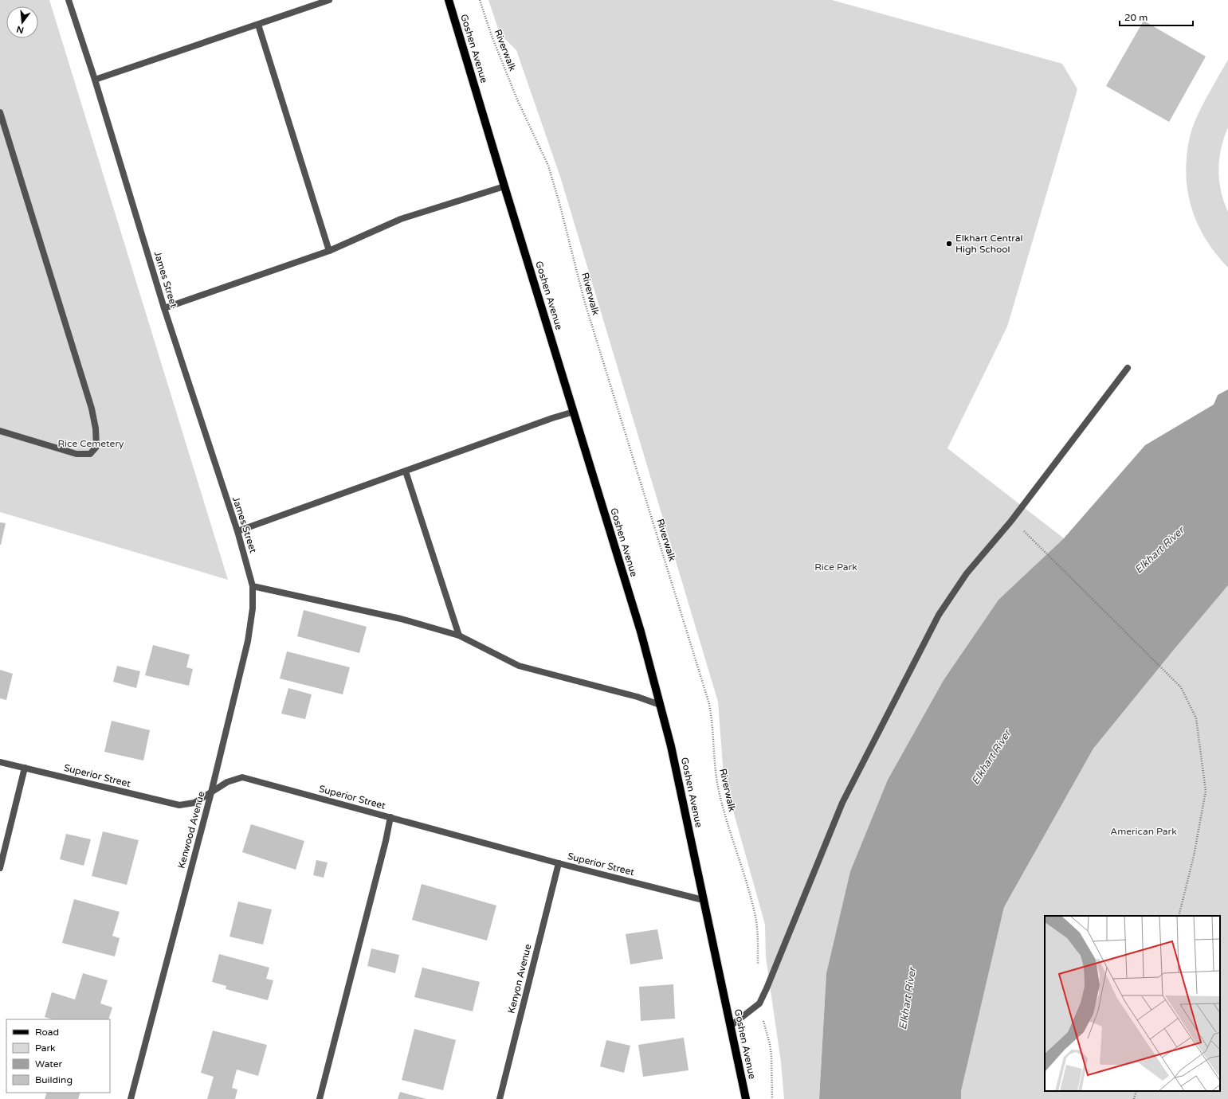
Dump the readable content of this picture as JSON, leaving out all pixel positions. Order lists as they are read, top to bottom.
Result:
{
  "streets": {
    "main road": ["Goshen Avenue"],
    "street": [
      "James Street",
      "Superior Street",
      "Kenwood Avenue",
      "Kenyon Avenue"
    ],
    "path": ["Riverwalk"]
  },
  "crossings": [
    ["Goshen Avenue", "Superior Street"],
    ["James Street", "Kenwood Avenue"],
    ["Superior Street", "Kenwood Avenue"],
    ["Superior Street", "Kenyon Avenue"]
  ],
  "water": ["Elkhart River"],
  "parks": ["Rice Cemetery", "Rice Park", "American Park"],
  "places": ["Elkhart Central High School"],
  "legend": [
    "Road",
    "Park",
    "Water",
    "Building"
  ],
  "scale_bar": "20 m",
  "north": "bottom"
}
